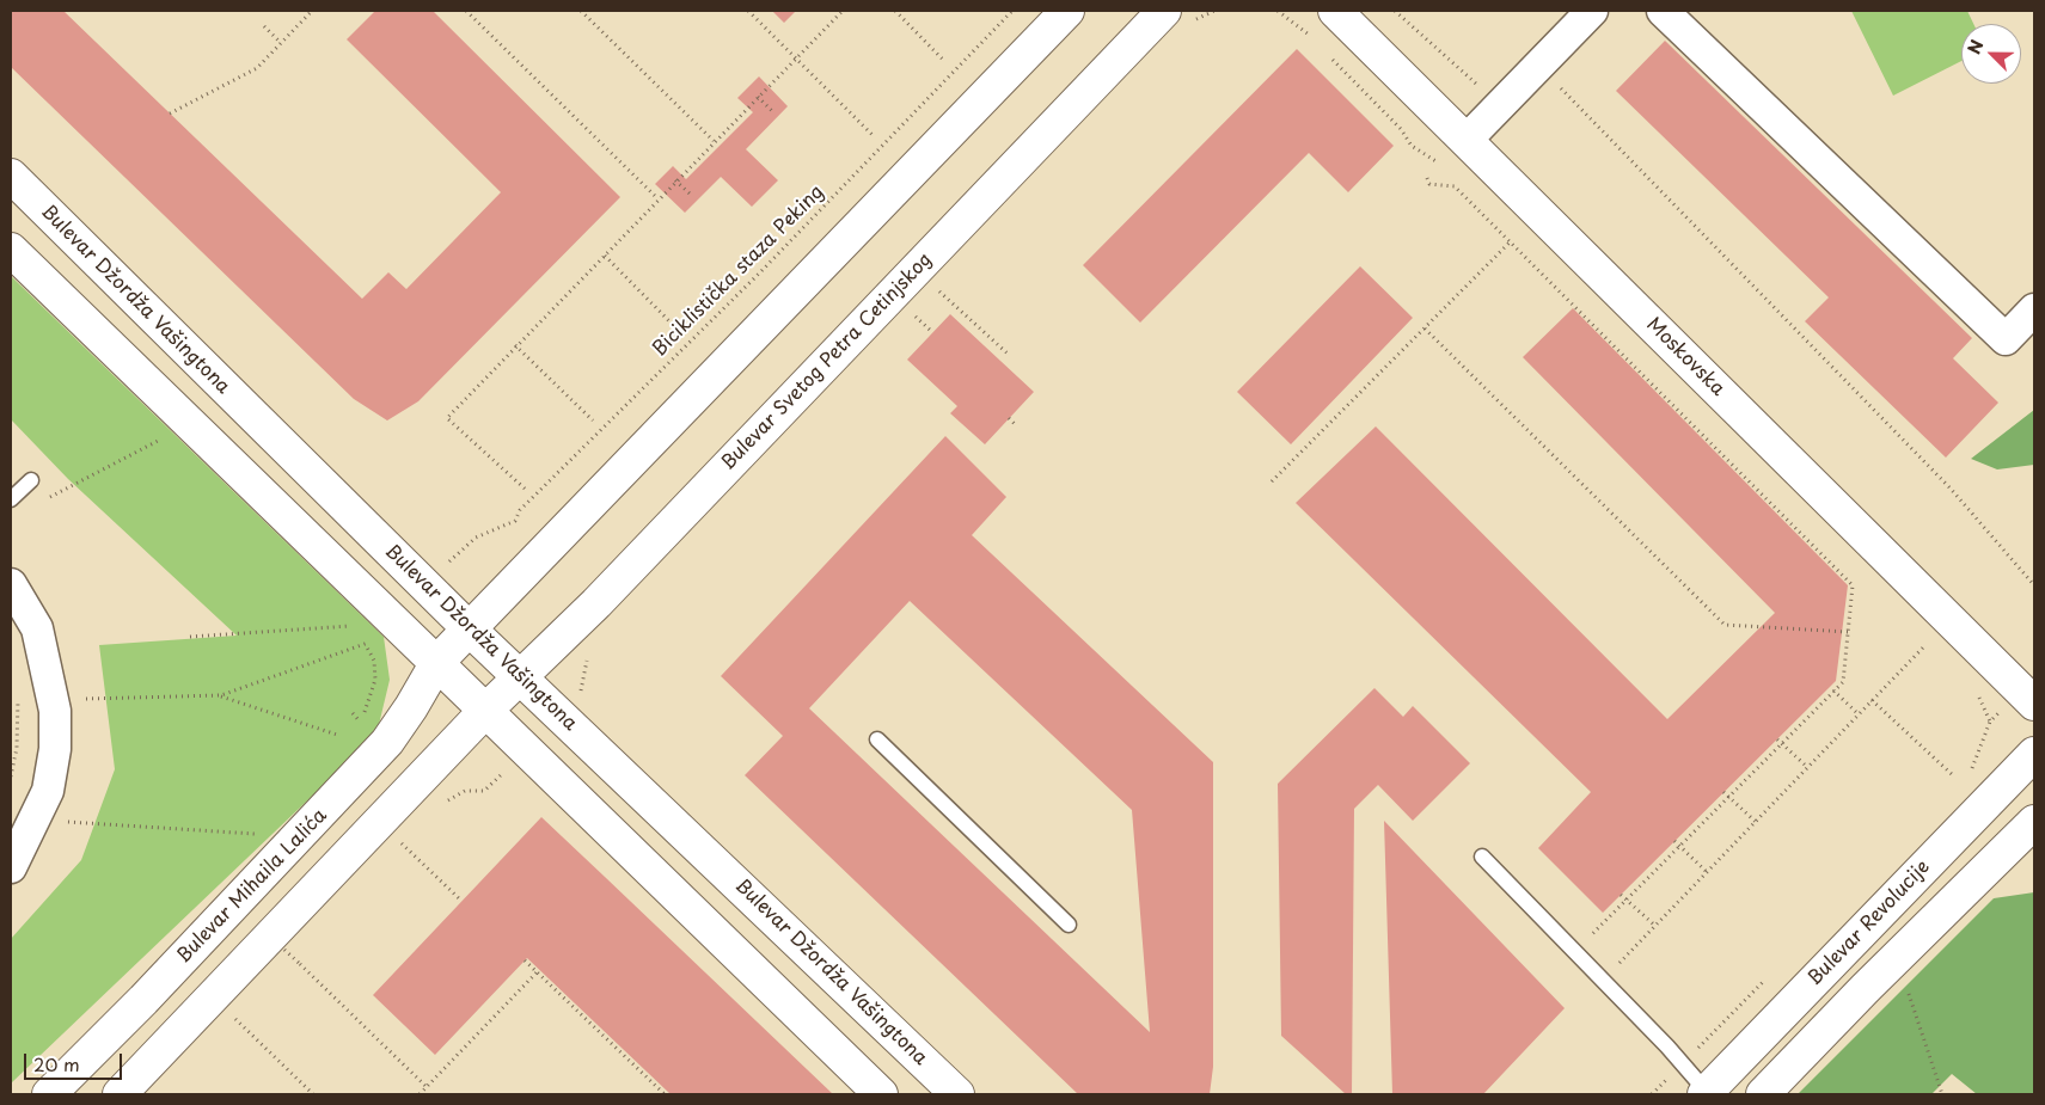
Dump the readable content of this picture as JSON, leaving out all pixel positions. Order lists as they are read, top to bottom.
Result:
{
  "streets": {
    "main road": [
      "Bulevar Džordža Vašingtona",
      "Moskovska",
      "Bulevar Svetog Petra Cetinjskog",
      "Bulevar Mihaila Lalića",
      "Bulevar Revolucije"
    ],
    "path": ["Biciklistička staza Peking"]
  },
  "crossings": [
    ["Bulevar Džordža Vašingtona", "Bulevar Svetog Petra Cetinjskog"]
  ],
  "scale_bar": "20 m",
  "north": "top left"
}
